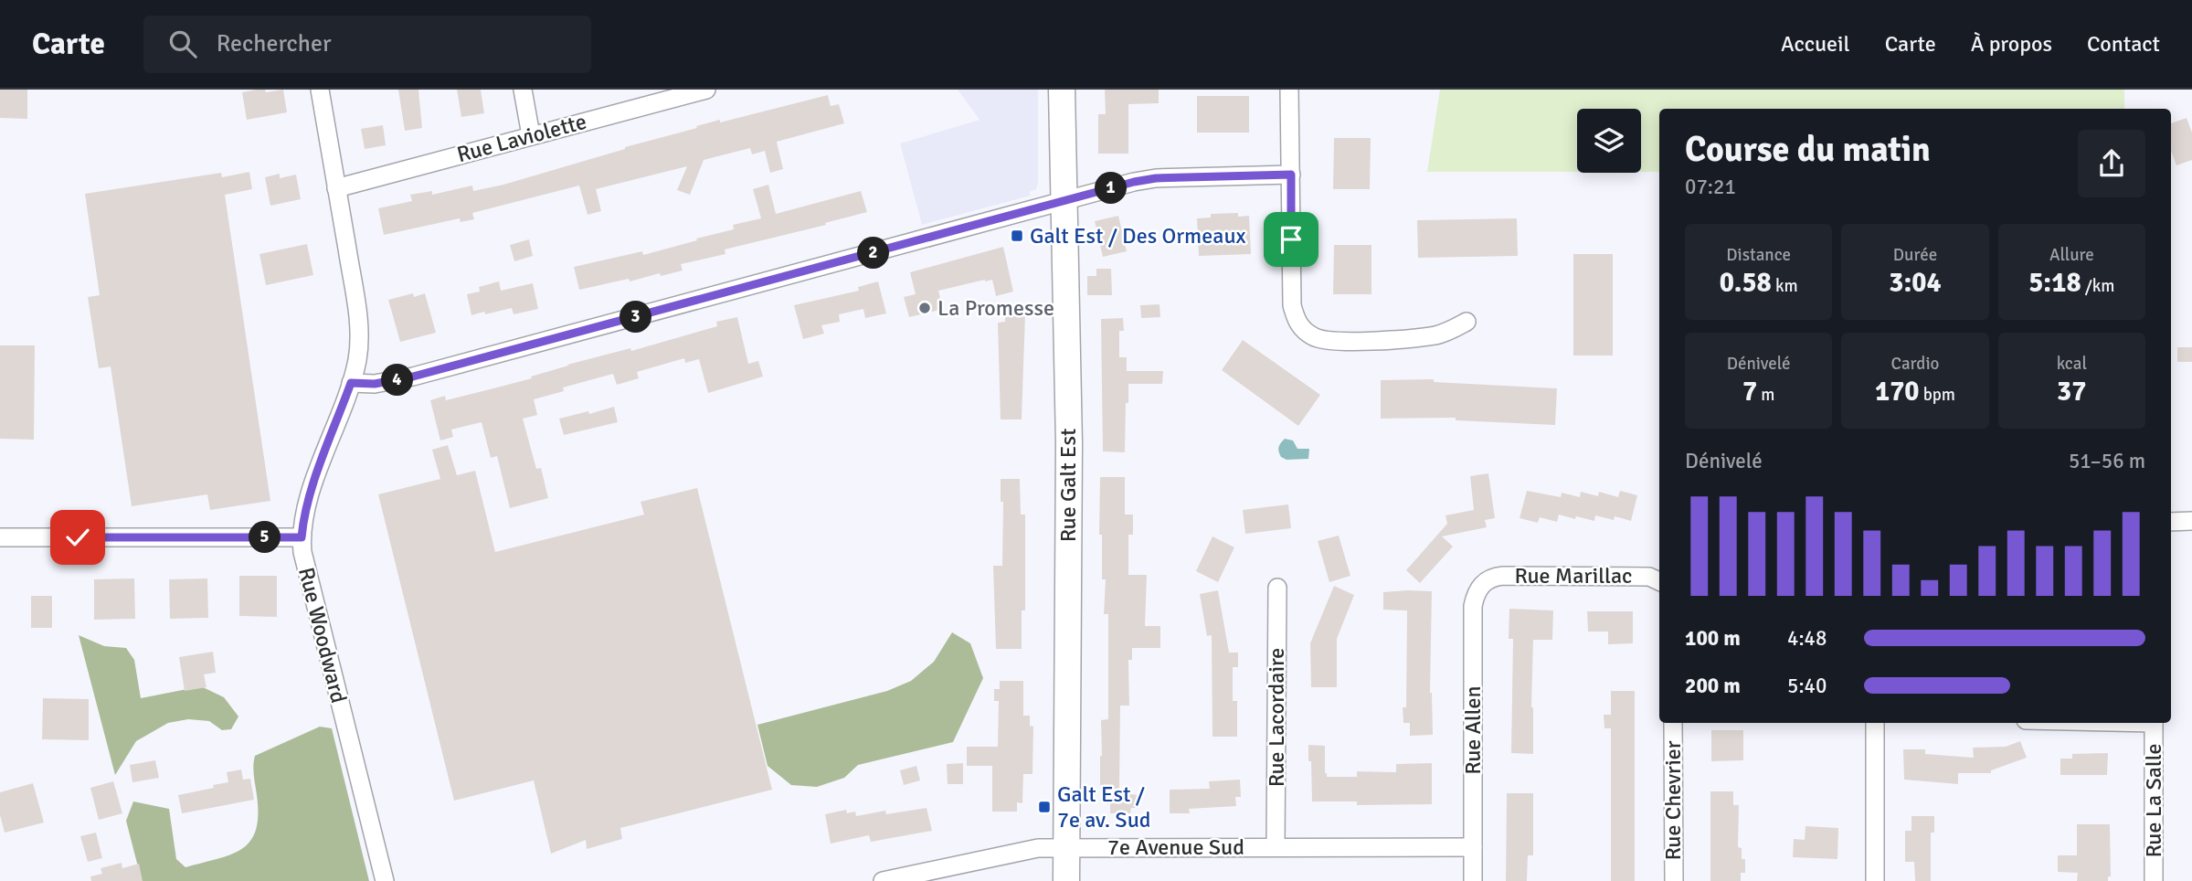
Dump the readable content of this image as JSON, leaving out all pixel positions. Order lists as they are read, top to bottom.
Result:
{
  "streets": {
    "main road": ["Rue Galt Est"],
    "street": [
      "Rue Laviolette",
      "Rue Marillac",
      "Rue Woodward",
      "Rue Lacordaire",
      "Rue Allen",
      "Rue Chevrier",
      "Rue La Salle",
      "7e Avenue Sud"
    ]
  },
  "crossings": [
    ["Rue Laviolette", "Rue Woodward"],
    ["Rue Galt Est", "7e Avenue Sud"],
    ["Rue Marillac", "Rue Allen"],
    ["Rue Lacordaire", "7e Avenue Sud"],
    ["Rue Allen", "7e Avenue Sud"]
  ],
  "places": {
    "transit": ["Galt Est / Des Ormeaux", "Galt Est / 7e av. Sud"],
    "other": ["La Promesse"]
  },
  "page": {
    "header": "Carte",
    "search": "Rechercher",
    "nav": [
      "Accueil",
      "Carte",
      "À propos",
      "Contact"
    ],
    "heading": ["Course du matin", "07:21"],
    "pins": [
      "1",
      "2",
      "3",
      "4",
      "5"
    ],
    "stats": [
      ["Distance", "0.58 km"],
      ["Durée", "3:04"],
      ["Allure", "5:18 /km"],
      ["Dénivelé", "7 m"],
      ["Cardio", "170 bpm"],
      ["kcal", "37"]
    ],
    "chart": ["Dénivelé", "51–56 m"],
    "list": [
      {
        "name": "100 m",
        "note": "4:48"
      },
      {
        "name": "200 m",
        "note": "5:40"
      }
    ]
  }
}
